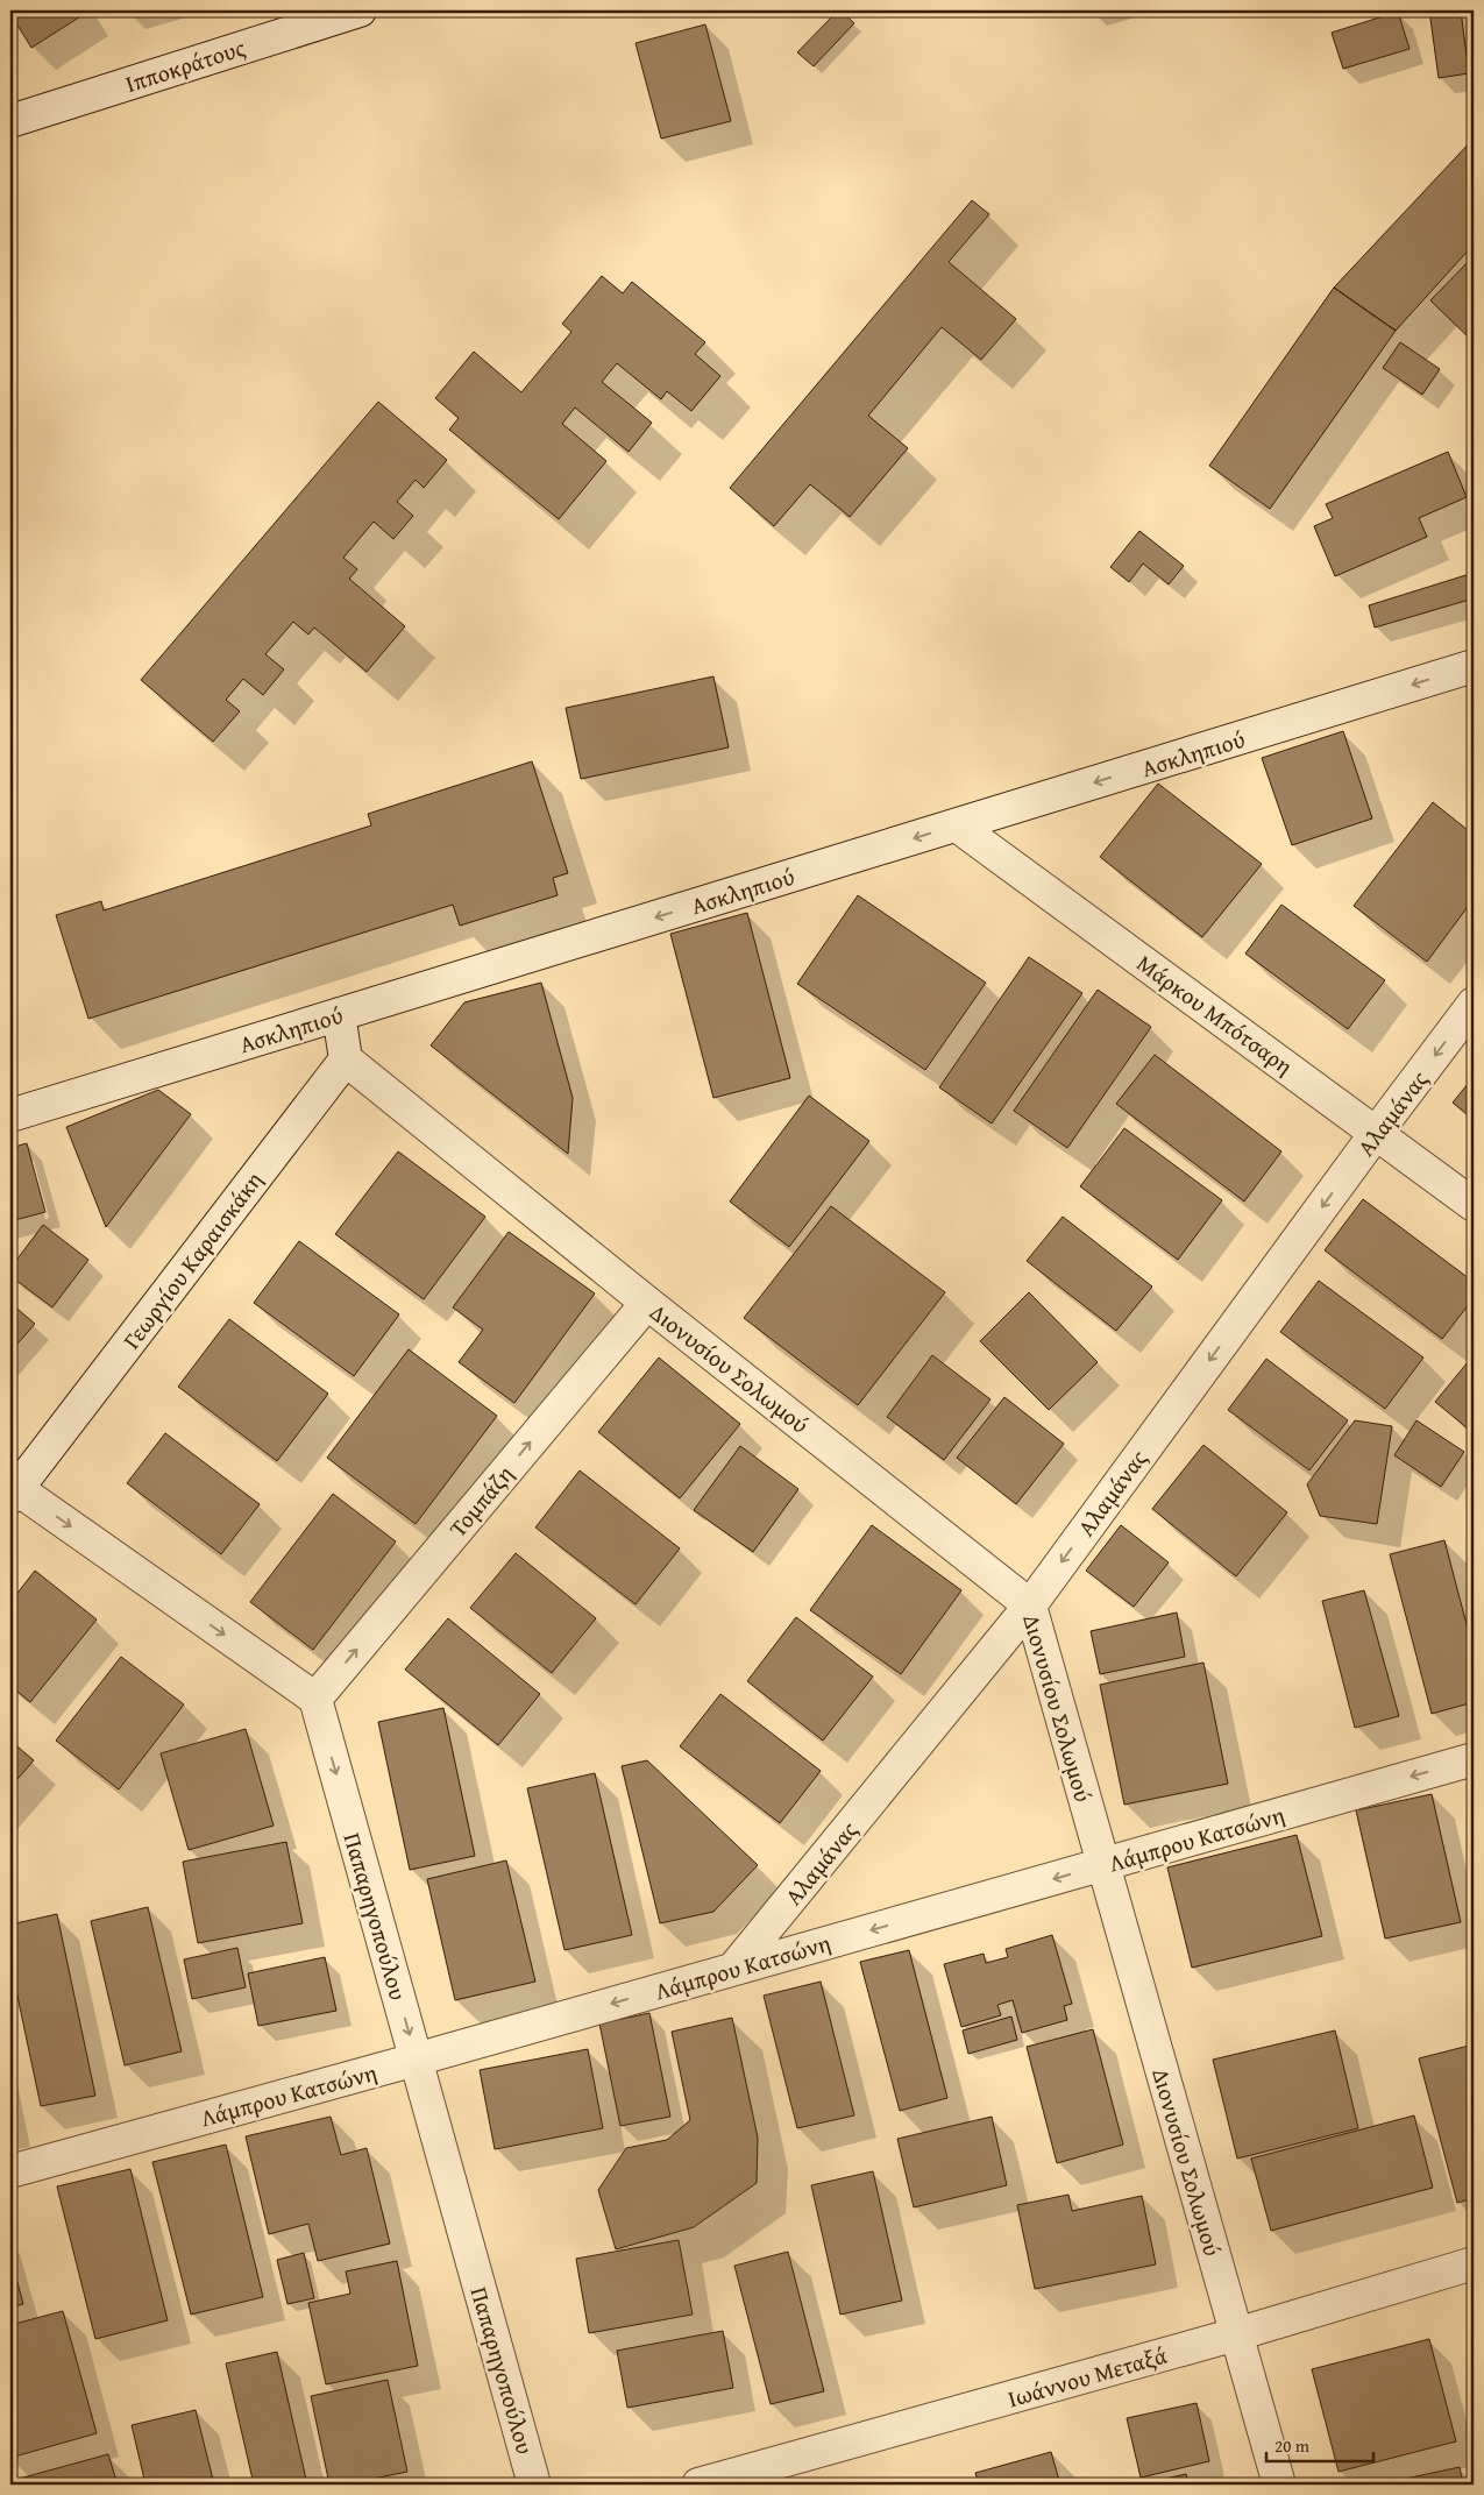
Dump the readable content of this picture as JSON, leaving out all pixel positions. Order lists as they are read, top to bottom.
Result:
{
  "streets": {
    "street": [
      "Ιπποκράτους",
      "Ασκληπιού",
      "Μάρκου Μπότσαρη",
      "Αλαμάνας",
      "Γεωργίου Καραισκάκη",
      "Διονυσίου Σολωμού",
      "Τομπάζη",
      "Λάμπρου Κατσώνη",
      "Παπαρηγοπούλου",
      "Ιωάννου Μεταξά"
    ]
  },
  "crossings": [
    ["Ασκληπιού", "Μάρκου Μπότσαρη"],
    ["Μάρκου Μπότσαρη", "Αλαμάνας"],
    ["Αλαμάνας", "Διονυσίου Σολωμού"],
    ["Αλαμάνας", "Λάμπρου Κατσώνη"],
    ["Γεωργίου Καραισκάκη", "Διονυσίου Σολωμού"],
    ["Διονυσίου Σολωμού", "Τομπάζη"],
    ["Διονυσίου Σολωμού", "Λάμπρου Κατσώνη"],
    ["Διονυσίου Σολωμού", "Ιωάννου Μεταξά"],
    ["Τομπάζη", "Παπαρηγοπούλου"],
    ["Λάμπρου Κατσώνη", "Παπαρηγοπούλου"]
  ],
  "one_way": [
    "Ασκληπιού",
    "Αλαμάνας",
    "Τομπάζη",
    "Λάμπρου Κατσώνη",
    "Παπαρηγοπούλου"
  ],
  "scale_bar": "20 m"
}
